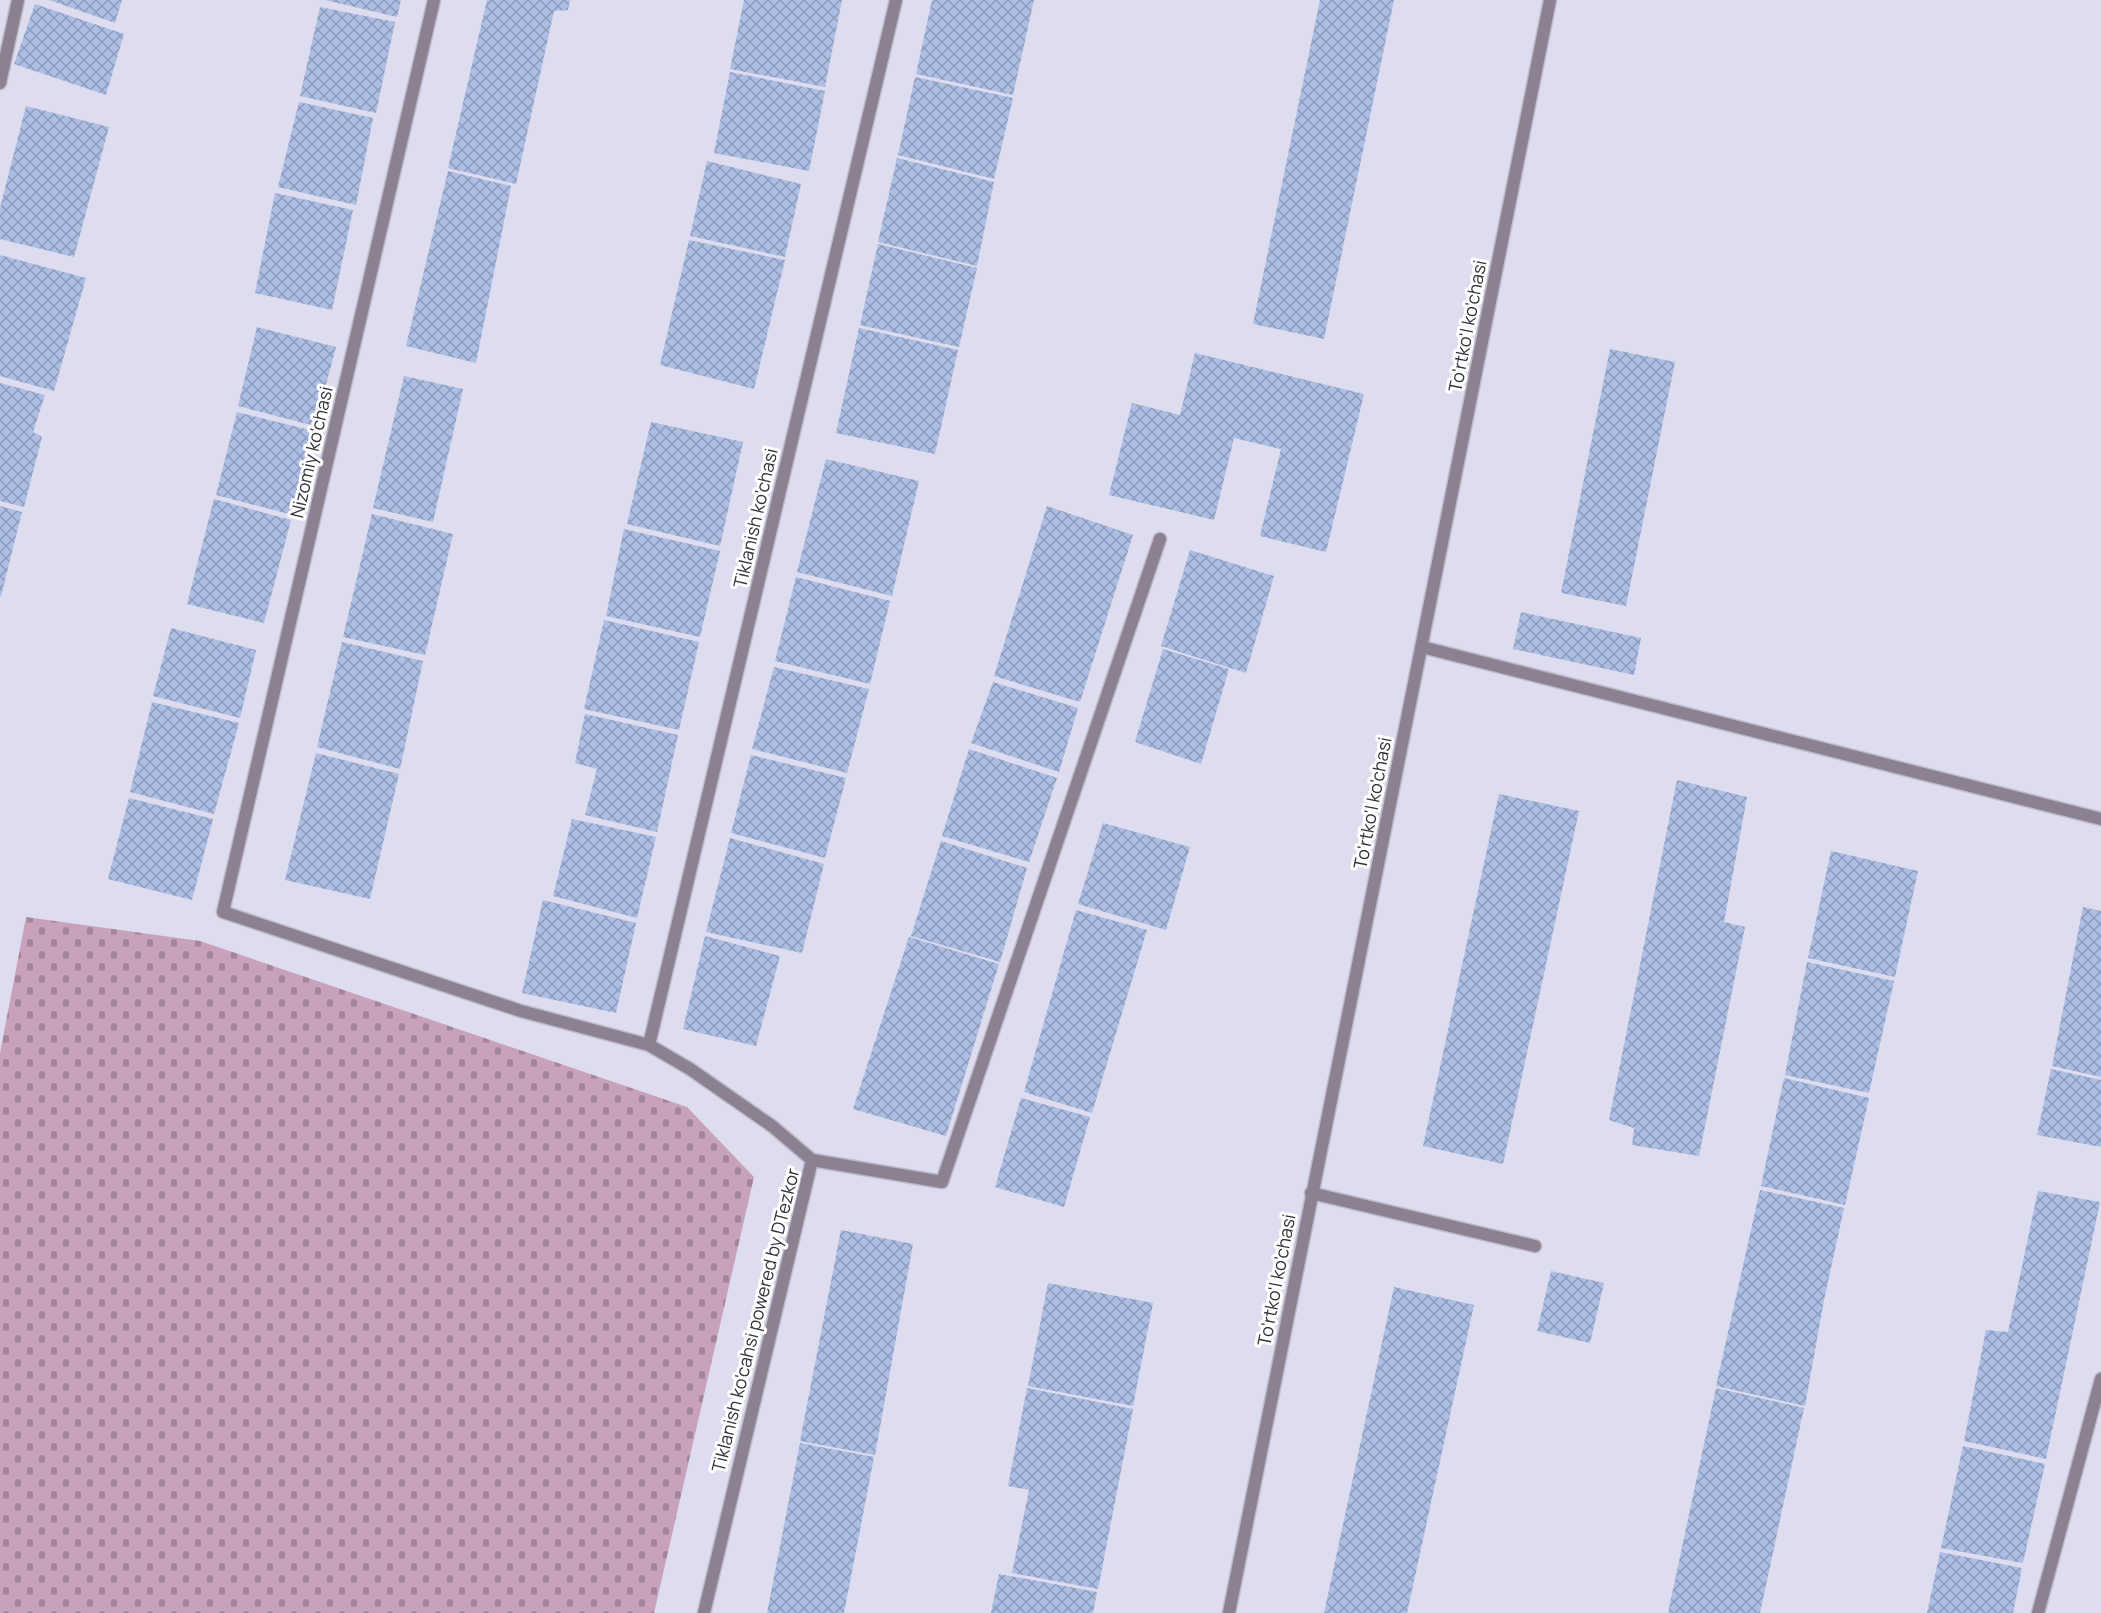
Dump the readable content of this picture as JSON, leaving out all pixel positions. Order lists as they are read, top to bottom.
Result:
{
  "streets": {
    "street": [
      "To'rtko'l ko'chasi",
      "Nizomiy ko'chasi",
      "Tiklanish ko'chasi",
      "Tiklanish ko'cahsi powered by DTezkor"
    ]
  },
  "crossings": [
    ["Nizomiy ko'chasi", "Tiklanish ko'cahsi powered by DTezkor"],
    ["Tiklanish ko'chasi", "Tiklanish ko'cahsi powered by DTezkor"]
  ]
}
